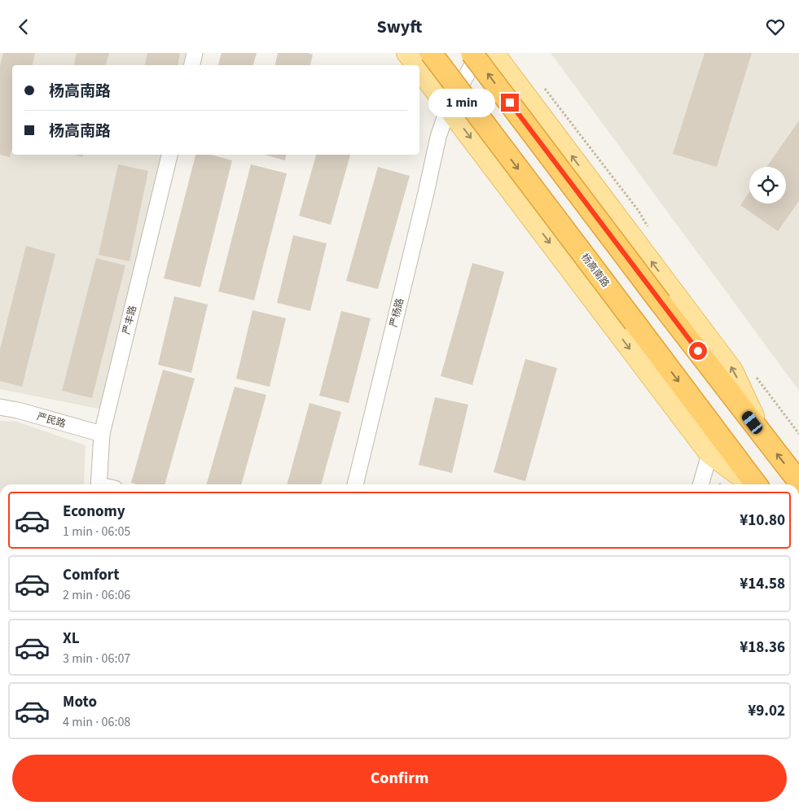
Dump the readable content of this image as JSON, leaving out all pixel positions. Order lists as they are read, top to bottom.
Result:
{
  "streets": {
    "highway": ["杨高南路"],
    "street": ["严杨路", "严丰路", "严民路"]
  },
  "crossings": [
    ["杨高南路", "严杨路"],
    ["严丰路", "严民路"]
  ],
  "page": {
    "header": "Swyft",
    "banner": ["杨高南路", "杨高南路"],
    "bubble": "1 min",
    "list": [
      {
        "name": "Economy",
        "note": "1 min · 06:05",
        "value": "¥10.80"
      },
      {
        "name": "Comfort",
        "note": "2 min · 06:06",
        "value": "¥14.58"
      },
      {
        "name": "XL",
        "note": "3 min · 06:07",
        "value": "¥18.36"
      },
      {
        "name": "Moto",
        "note": "4 min · 06:08",
        "value": "¥9.02"
      }
    ],
    "buttons": "Confirm"
  }
}
